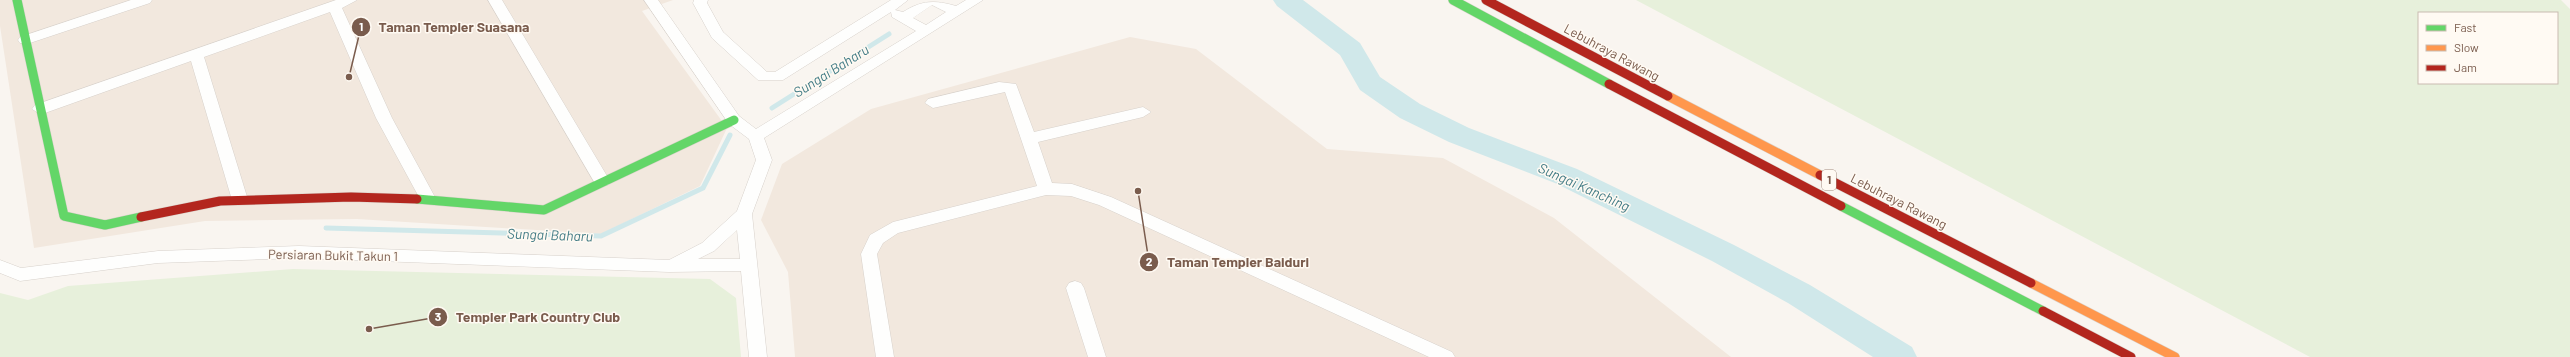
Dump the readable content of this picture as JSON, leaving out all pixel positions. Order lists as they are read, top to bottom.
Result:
{
  "streets": {
    "main road": ["Lebuhraya Rawang", "1"],
    "street": ["Persiaran Bukit Takun 1"]
  },
  "water": ["Sungai Baharu", "Sungai Kanching"],
  "places": ["Taman Templer Suasana", "Taman Templer Baiduri", "Templer Park Country Club"],
  "legend": ["Fast", "Slow", "Jam"]
}
